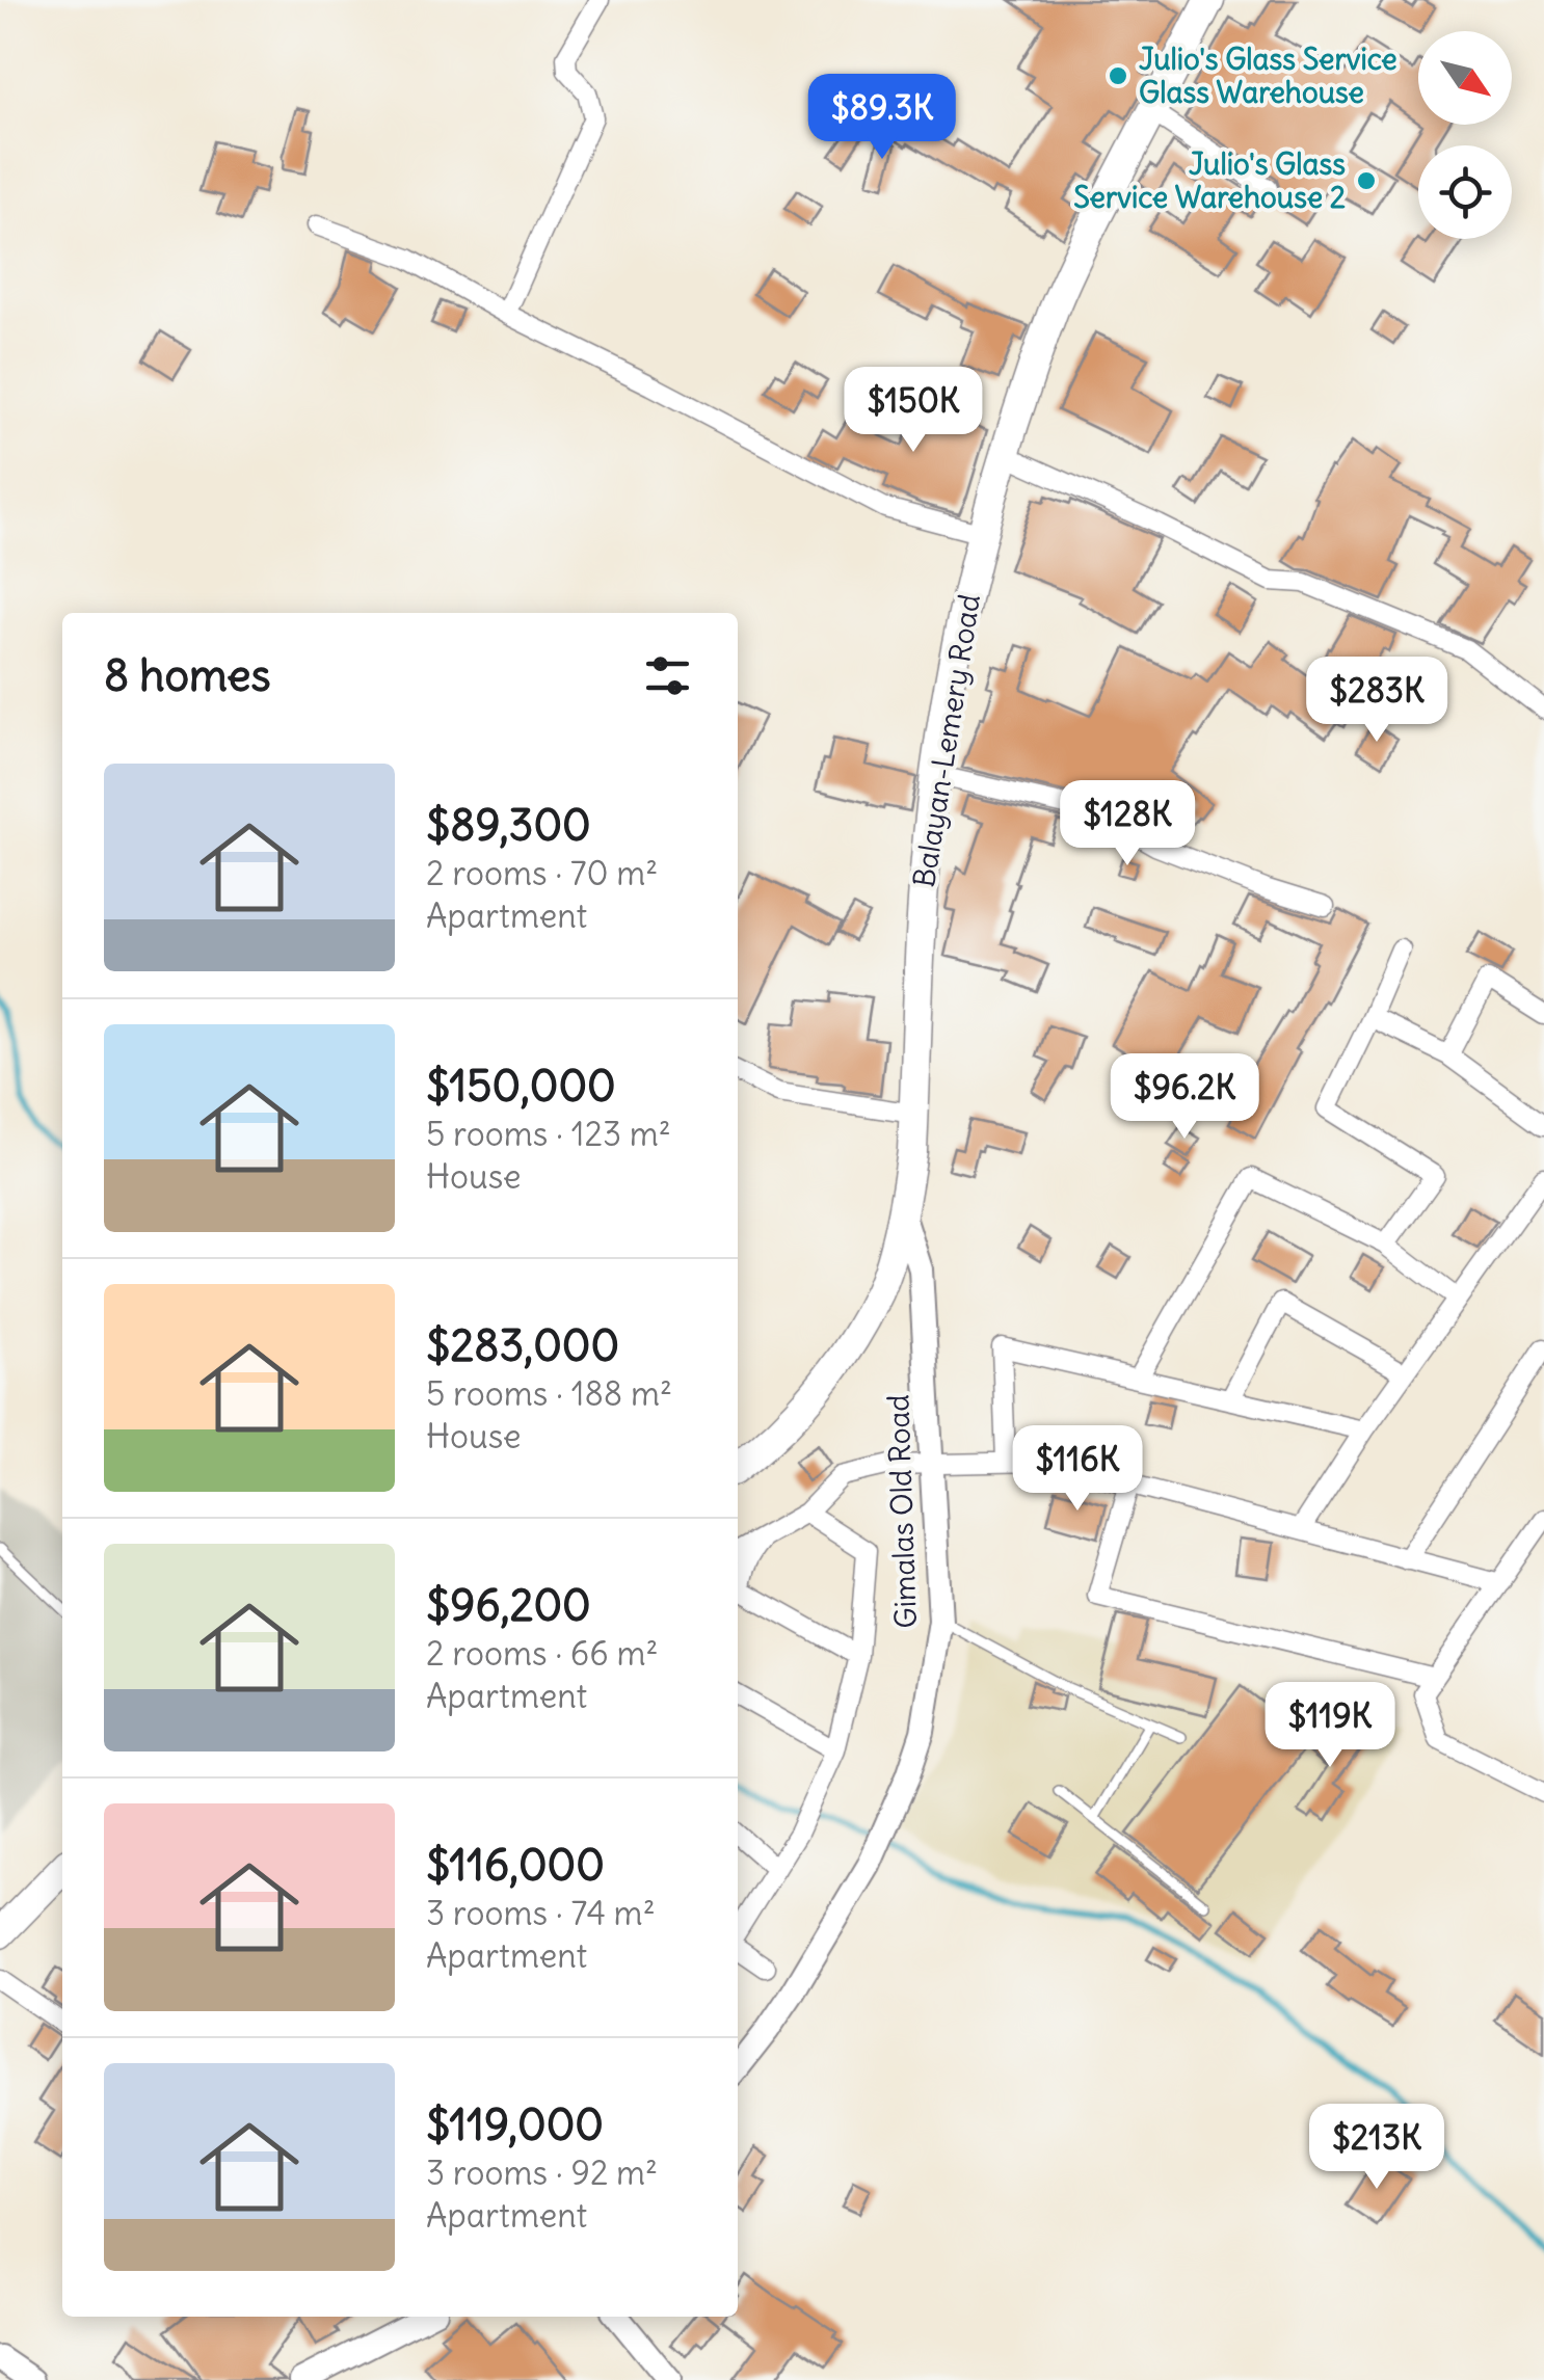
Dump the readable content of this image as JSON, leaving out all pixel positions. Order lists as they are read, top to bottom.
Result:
{
  "streets": {
    "main road": ["Balayan-Lemery Road"],
    "street": ["Gimalas Old Road"]
  },
  "crossings": [
    ["Balayan-Lemery Road", "Gimalas Old Road"]
  ],
  "places": ["Julio's Glass Service Glass Warehouse", "Julio's Glass Service Warehouse 2"],
  "north": "bottom right",
  "page": {
    "price": [
      "$89.3K",
      "$150K",
      "$283K",
      "$128K",
      "$96.2K",
      "$116K",
      "$119K",
      "$213K"
    ],
    "heading": "8 homes",
    "list": [
      {
        "name": "$89,300",
        "note": "2 rooms · 70 m² · Apartment"
      },
      {
        "name": "$150,000",
        "note": "5 rooms · 123 m² · House"
      },
      {
        "name": "$283,000",
        "note": "5 rooms · 188 m² · House"
      },
      {
        "name": "$96,200",
        "note": "2 rooms · 66 m² · Apartment"
      },
      {
        "name": "$116,000",
        "note": "3 rooms · 74 m² · Apartment"
      },
      {
        "name": "$119,000",
        "note": "3 rooms · 92 m² · Apartment"
      }
    ]
  }
}
